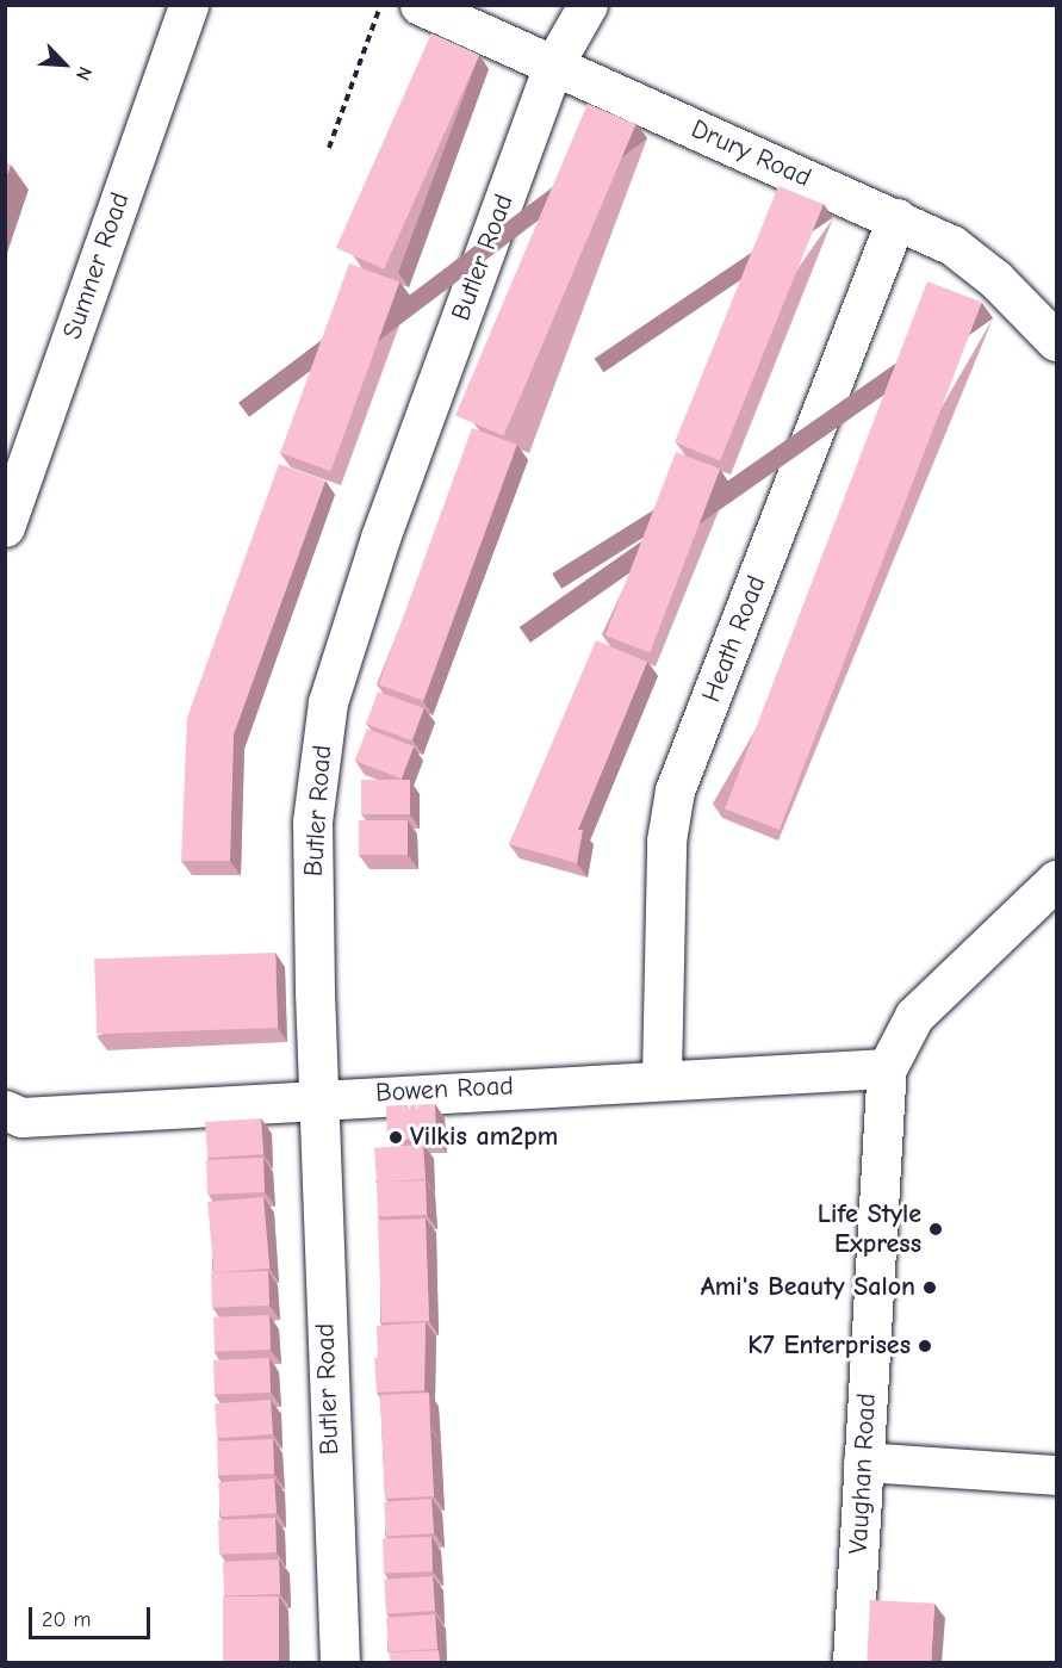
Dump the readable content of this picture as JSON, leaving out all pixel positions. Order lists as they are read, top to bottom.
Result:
{
  "streets": {
    "street": [
      "Drury Road",
      "Butler Road",
      "Sumner Road",
      "Heath Road",
      "Bowen Road",
      "Vaughan Road"
    ]
  },
  "crossings": [
    ["Drury Road", "Butler Road"],
    ["Drury Road", "Heath Road"],
    ["Butler Road", "Bowen Road"],
    ["Heath Road", "Bowen Road"],
    ["Bowen Road", "Vaughan Road"]
  ],
  "places": [
    "Vilkis am2pm",
    "Life Style Express",
    "Ami's Beauty Salon",
    "K7 Enterprises"
  ],
  "scale_bar": "20 m",
  "north": "bottom right"
}
